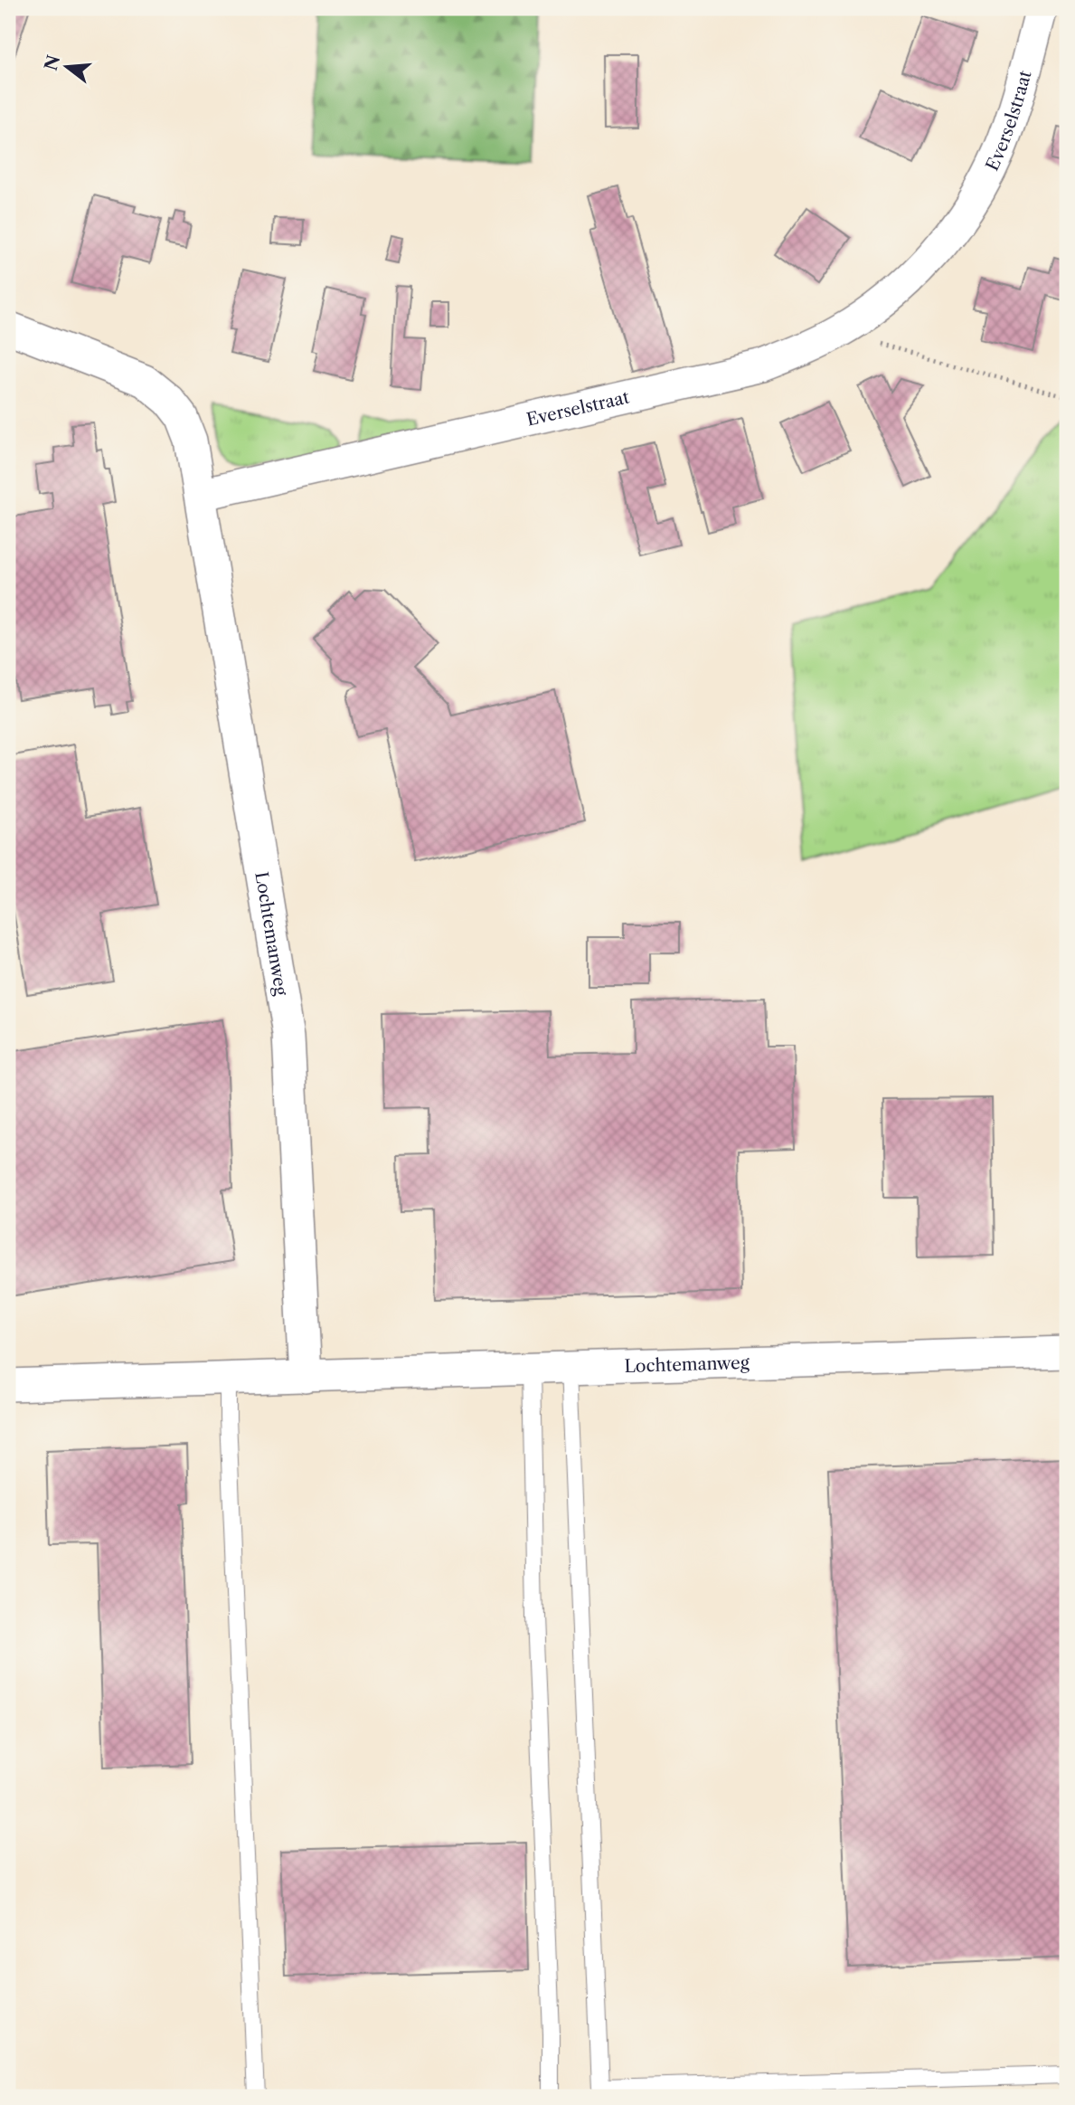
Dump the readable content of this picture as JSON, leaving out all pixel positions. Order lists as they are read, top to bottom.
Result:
{
  "streets": {
    "street": ["Everselstraat", "Lochtemanweg"]
  },
  "crossings": [
    ["Everselstraat", "Lochtemanweg"]
  ],
  "north": "left"
}
